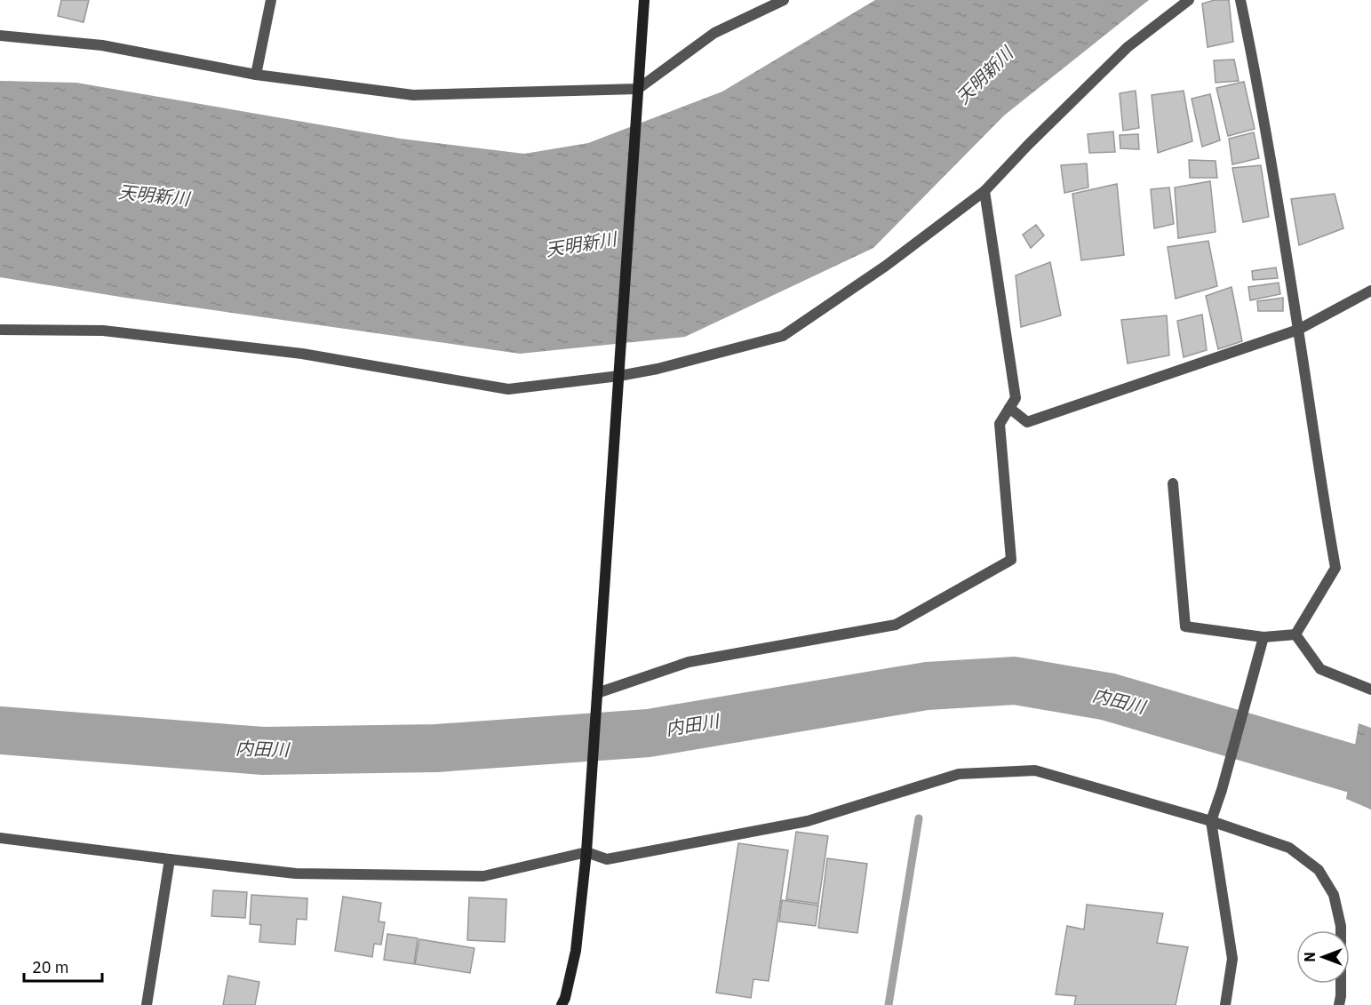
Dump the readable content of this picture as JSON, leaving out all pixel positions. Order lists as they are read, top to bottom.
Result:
{
  "water": ["天明新川", "内田川"],
  "scale_bar": "20 m",
  "north": "left"
}
